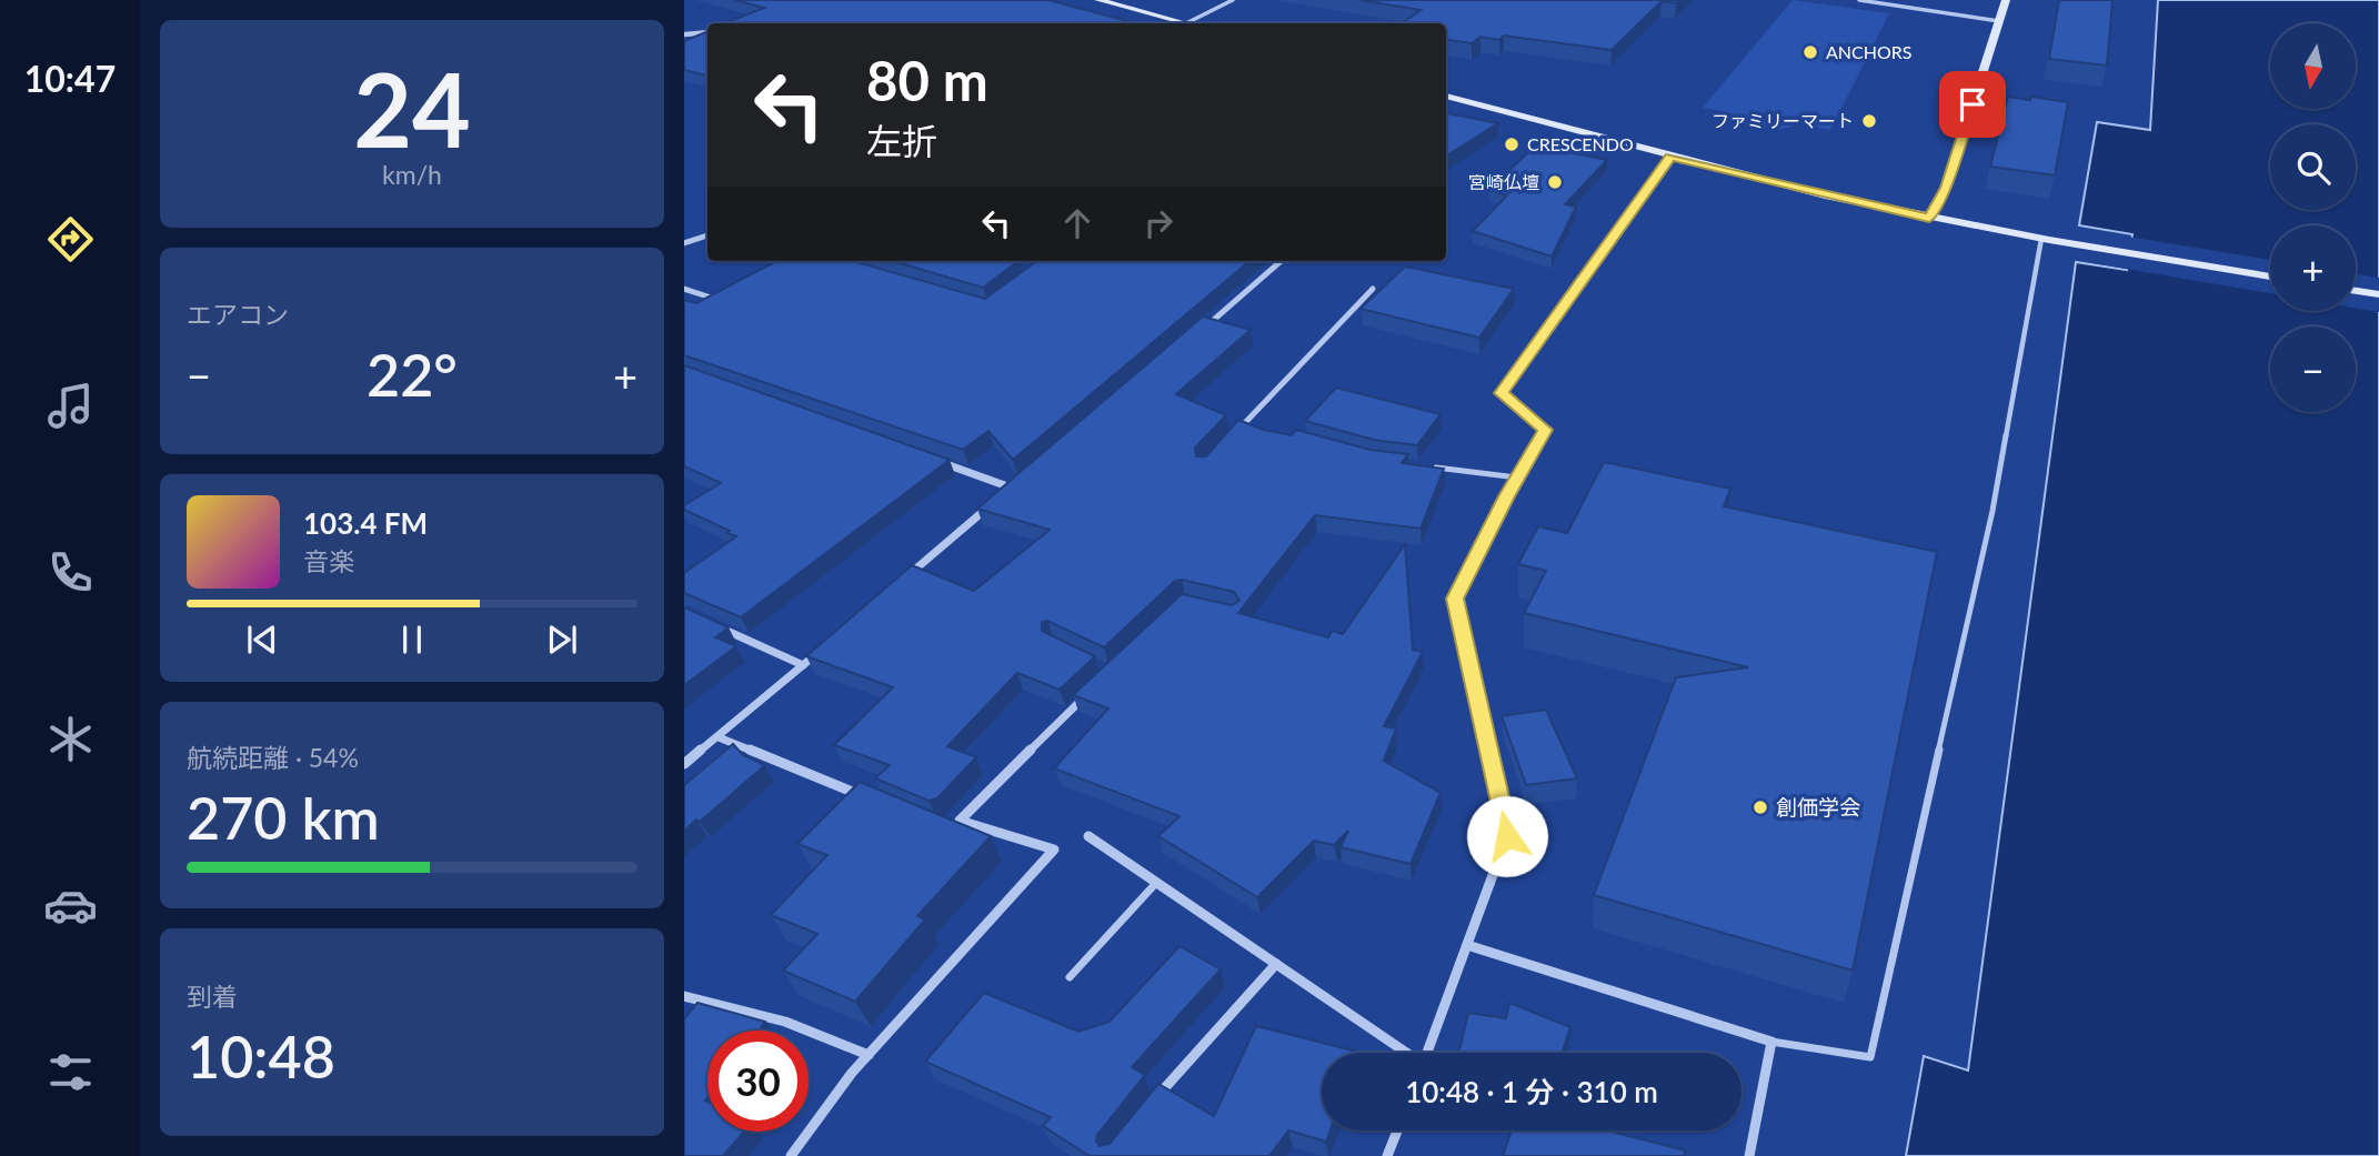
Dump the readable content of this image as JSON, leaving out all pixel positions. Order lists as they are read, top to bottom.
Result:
{
  "places": [
    "ANCHORS",
    "ファミリーマート",
    "CRESCENDO",
    "宮崎仏壇",
    "創価学会"
  ],
  "north": "bottom",
  "page": {
    "tabs": "10:47",
    "tile": [
      ["24", "km/h"],
      "エアコン",
      ["航続距離 · 54%", "270 km"],
      ["到着", "10:48"]
    ],
    "map_buttons": ["+", "−"],
    "turn": ["80 m", "左折"],
    "heat": ["−", "22°", "+"],
    "song": ["103.4 FM", "音楽"],
    "limit": "30",
    "trip": "10:48 · 1 分 · 310 m"
  }
}
